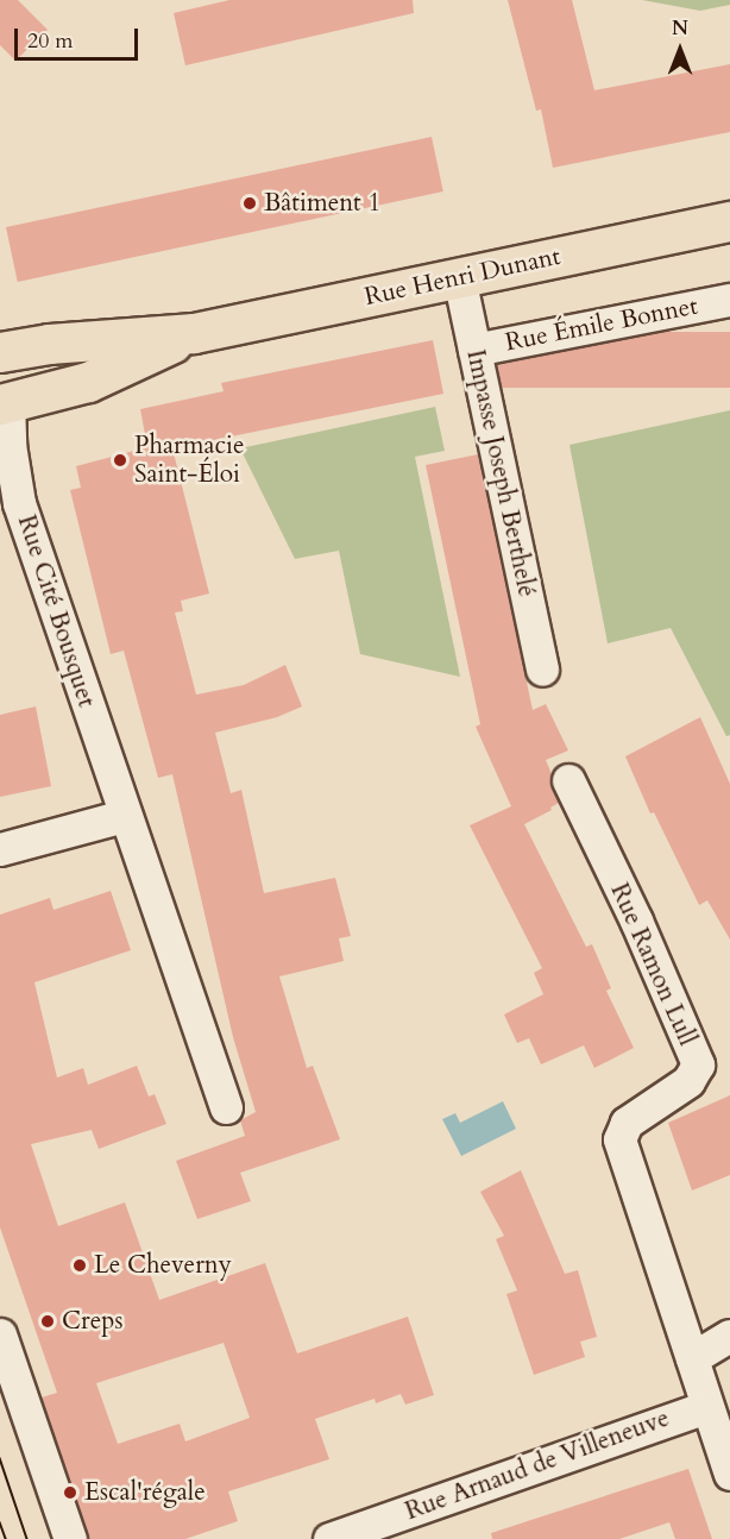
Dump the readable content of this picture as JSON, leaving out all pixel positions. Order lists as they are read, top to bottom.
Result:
{
  "streets": {
    "main road": ["Rue Henri Dunant"],
    "street": [
      "Rue Émile Bonnet",
      "Impasse Joseph Berthelé",
      "Rue Cité Bousquet",
      "Rue Ramon Lull",
      "Rue Arnaud de Villeneuve"
    ]
  },
  "crossings": [
    ["Rue Henri Dunant", "Impasse Joseph Berthelé"],
    ["Rue Henri Dunant", "Rue Cité Bousquet"],
    ["Rue Émile Bonnet", "Impasse Joseph Berthelé"],
    ["Rue Ramon Lull", "Rue Arnaud de Villeneuve"]
  ],
  "places": [
    "Bâtiment 1",
    "Pharmacie Saint-Éloi",
    "Le Cheverny",
    "Creps",
    "Escal'régale"
  ],
  "scale_bar": "20 m",
  "north": "top"
}
